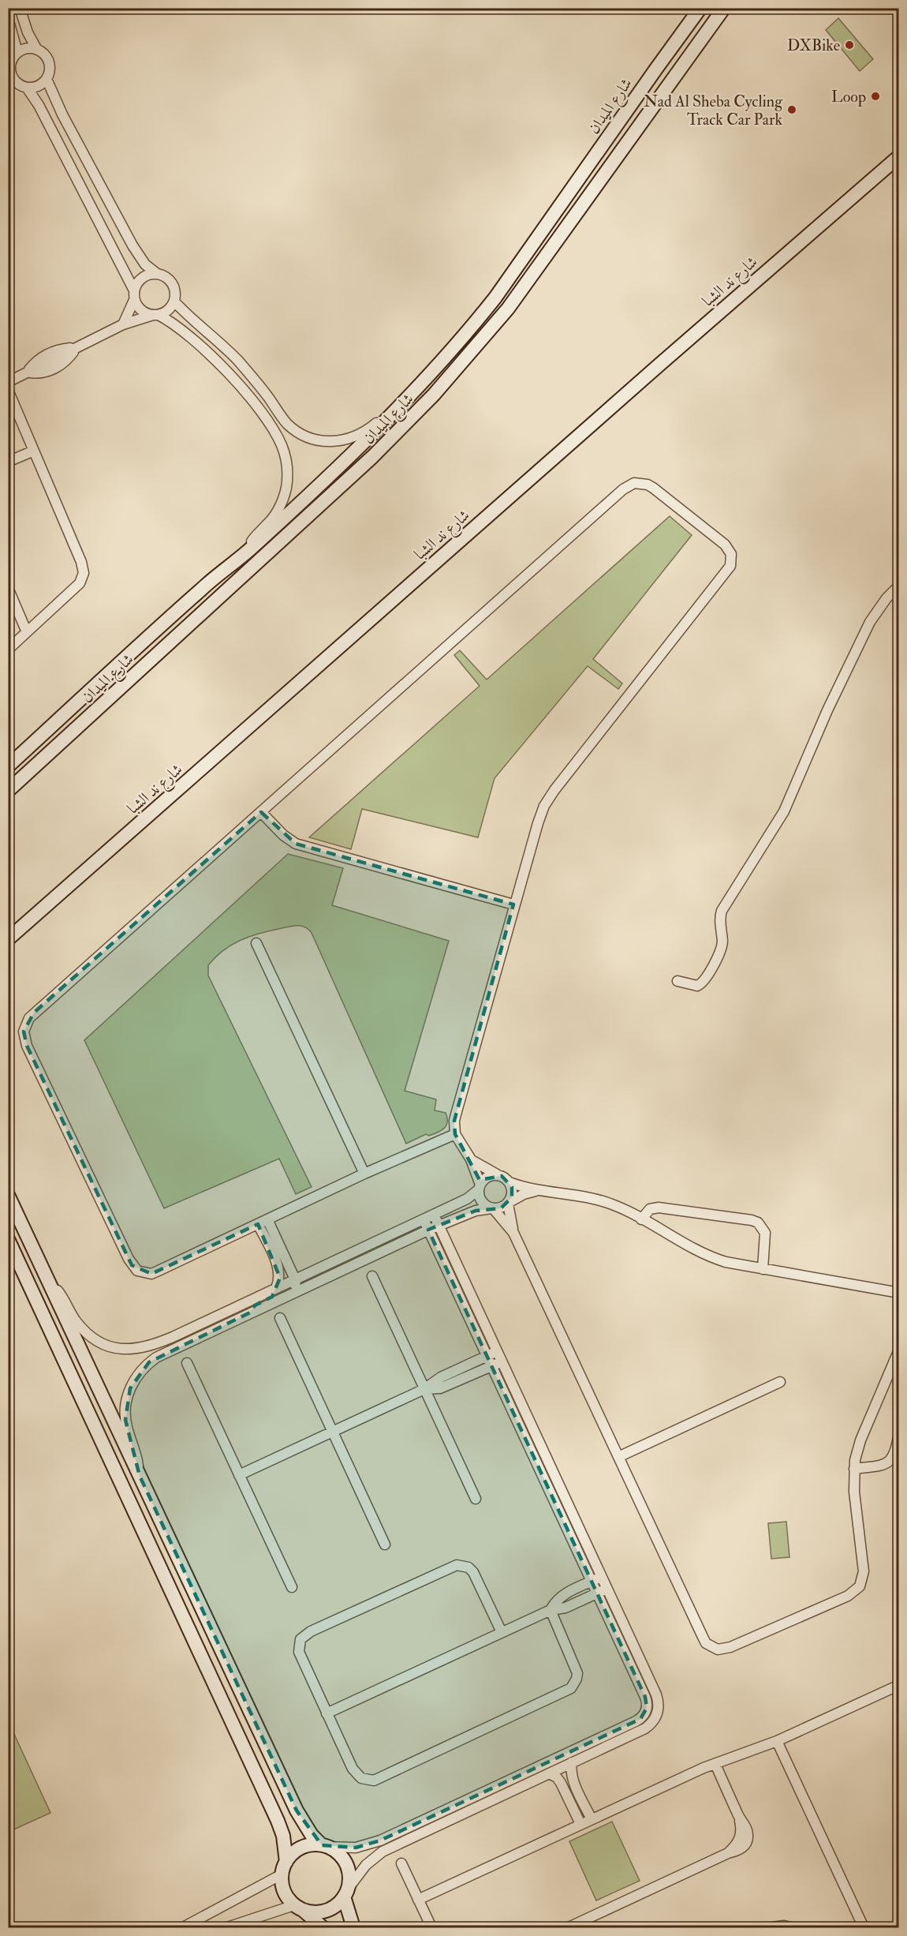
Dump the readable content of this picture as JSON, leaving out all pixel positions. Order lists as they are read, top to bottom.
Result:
{
  "streets": {
    "street": ["شارع الميدان", "شارع ند الشبا"]
  },
  "places": ["DXBike", "Loop", "Nad Al Sheba Cycling Track Car Park"]
}
